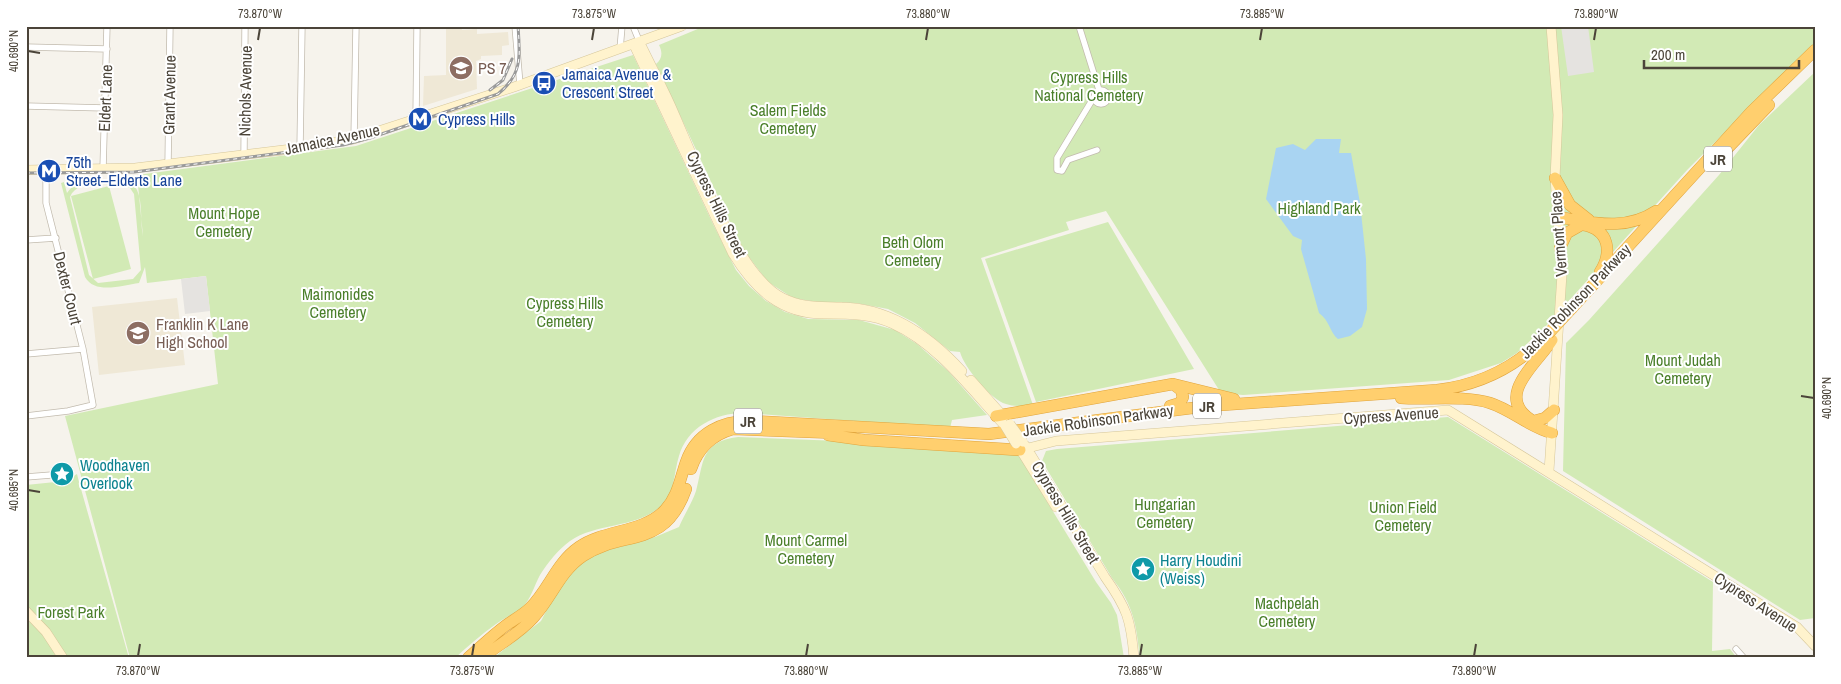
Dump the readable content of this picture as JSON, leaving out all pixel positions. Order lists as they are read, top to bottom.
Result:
{
  "streets": {
    "highway": ["JR", "Jackie Robinson Parkway"],
    "street": [
      "Nichols Avenue",
      "Grant Avenue",
      "Eldert Lane",
      "Jamaica Avenue",
      "Cypress Hills Street",
      "Vermont Place",
      "Dexter Court",
      "Cypress Avenue"
    ]
  },
  "crossings": [
    ["Nichols Avenue", "Jamaica Avenue"],
    ["Grant Avenue", "Jamaica Avenue"],
    ["Eldert Lane", "Jamaica Avenue"],
    ["Jamaica Avenue", "Cypress Hills Street"],
    ["Jamaica Avenue", "Dexter Court"],
    ["Cypress Hills Street", "Cypress Avenue"],
    ["Vermont Place", "Cypress Avenue"]
  ],
  "parks": [
    "Cypress Hills National Cemetery",
    "Salem Fields Cemetery",
    "Highland Park",
    "Mount Hope Cemetery",
    "Beth Olom Cemetery",
    "Maimonides Cemetery",
    "Cypress Hills Cemetery",
    "Mount Judah Cemetery",
    "Hungarian Cemetery",
    "Union Field Cemetery",
    "Mount Carmel Cemetery",
    "Machpelah Cemetery",
    "Forest Park"
  ],
  "places": {
    "school or university": ["PS 7", "Franklin K Lane High School"],
    "bus stop": ["Jamaica Avenue & Crescent Street"],
    "metro station": ["Cypress Hills", "75th Street–Elderts Lane"],
    "place": ["Woodhaven Overlook", "Harry Houdini (Weiss)"]
  },
  "scale_bar": "200 m",
  "coordinates": [
    "73.870°W",
    "73.875°W",
    "73.880°W",
    "73.885°W",
    "73.890°W",
    "40.690°N",
    "40.695°N"
  ]
}
